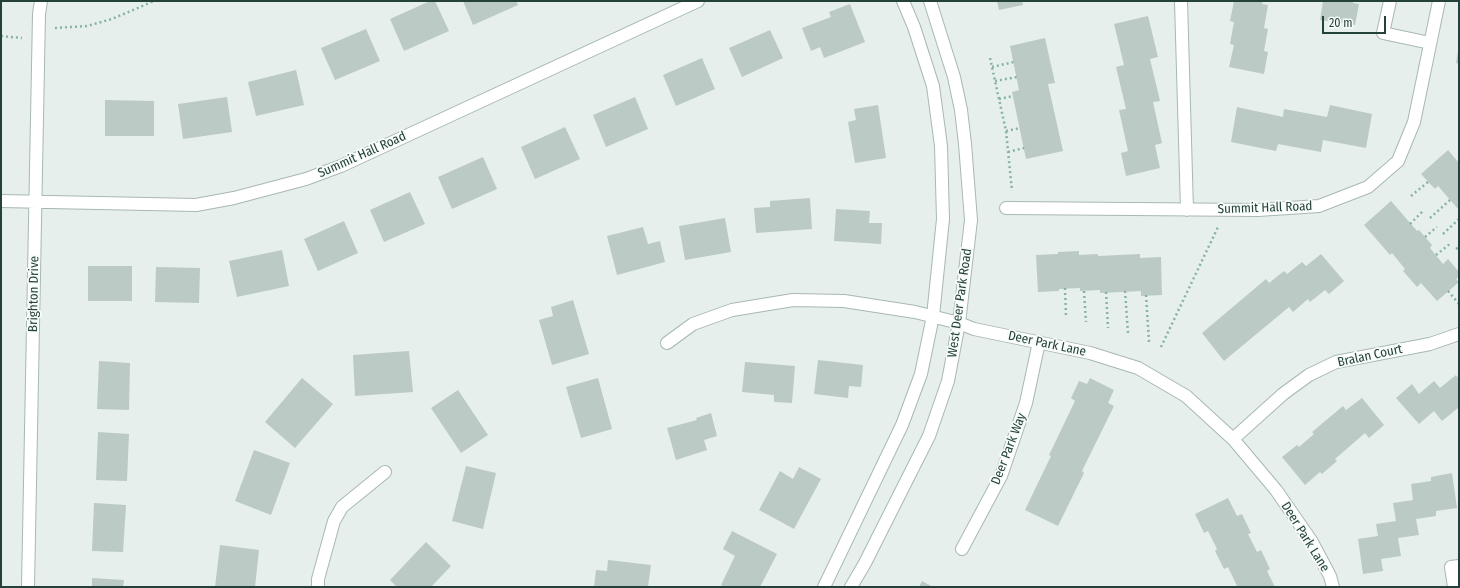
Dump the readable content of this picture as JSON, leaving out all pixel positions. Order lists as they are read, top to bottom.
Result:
{
  "streets": {
    "street": [
      "Summit Hall Road",
      "Brighton Drive",
      "West Deer Park Road",
      "Deer Park Lane",
      "Bralan Court",
      "Deer Park Way"
    ]
  },
  "crossings": [
    ["Summit Hall Road", "Brighton Drive"],
    ["West Deer Park Road", "Deer Park Lane"],
    ["Deer Park Lane", "Bralan Court"],
    ["Deer Park Lane", "Deer Park Way"]
  ],
  "scale_bar": "20 m"
}
